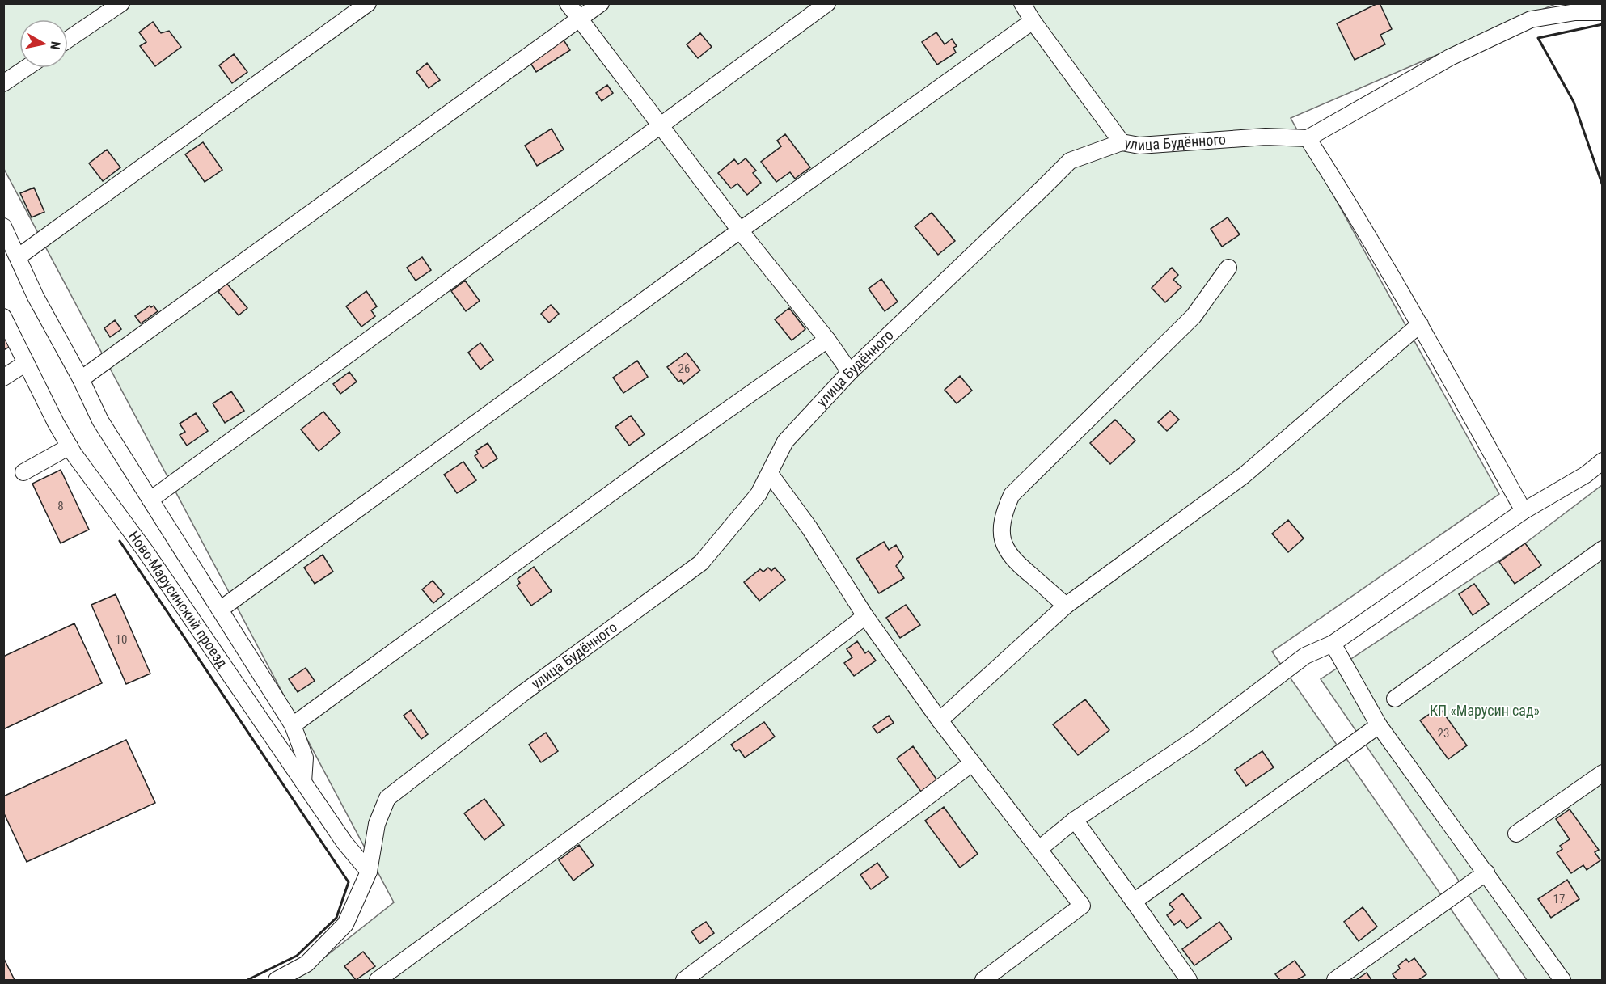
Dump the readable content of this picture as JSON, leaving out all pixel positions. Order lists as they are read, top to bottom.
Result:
{
  "streets": {
    "street": ["улица Будённого", "Ново-Марусинский проезд"]
  },
  "crossings": [
    ["улица Будённого", "Ново-Марусинский проезд"]
  ],
  "parks": ["КП «Марусин сад»"],
  "house_numbers": [
    "26",
    "8",
    "10",
    "23",
    "17"
  ],
  "north": "right"
}
